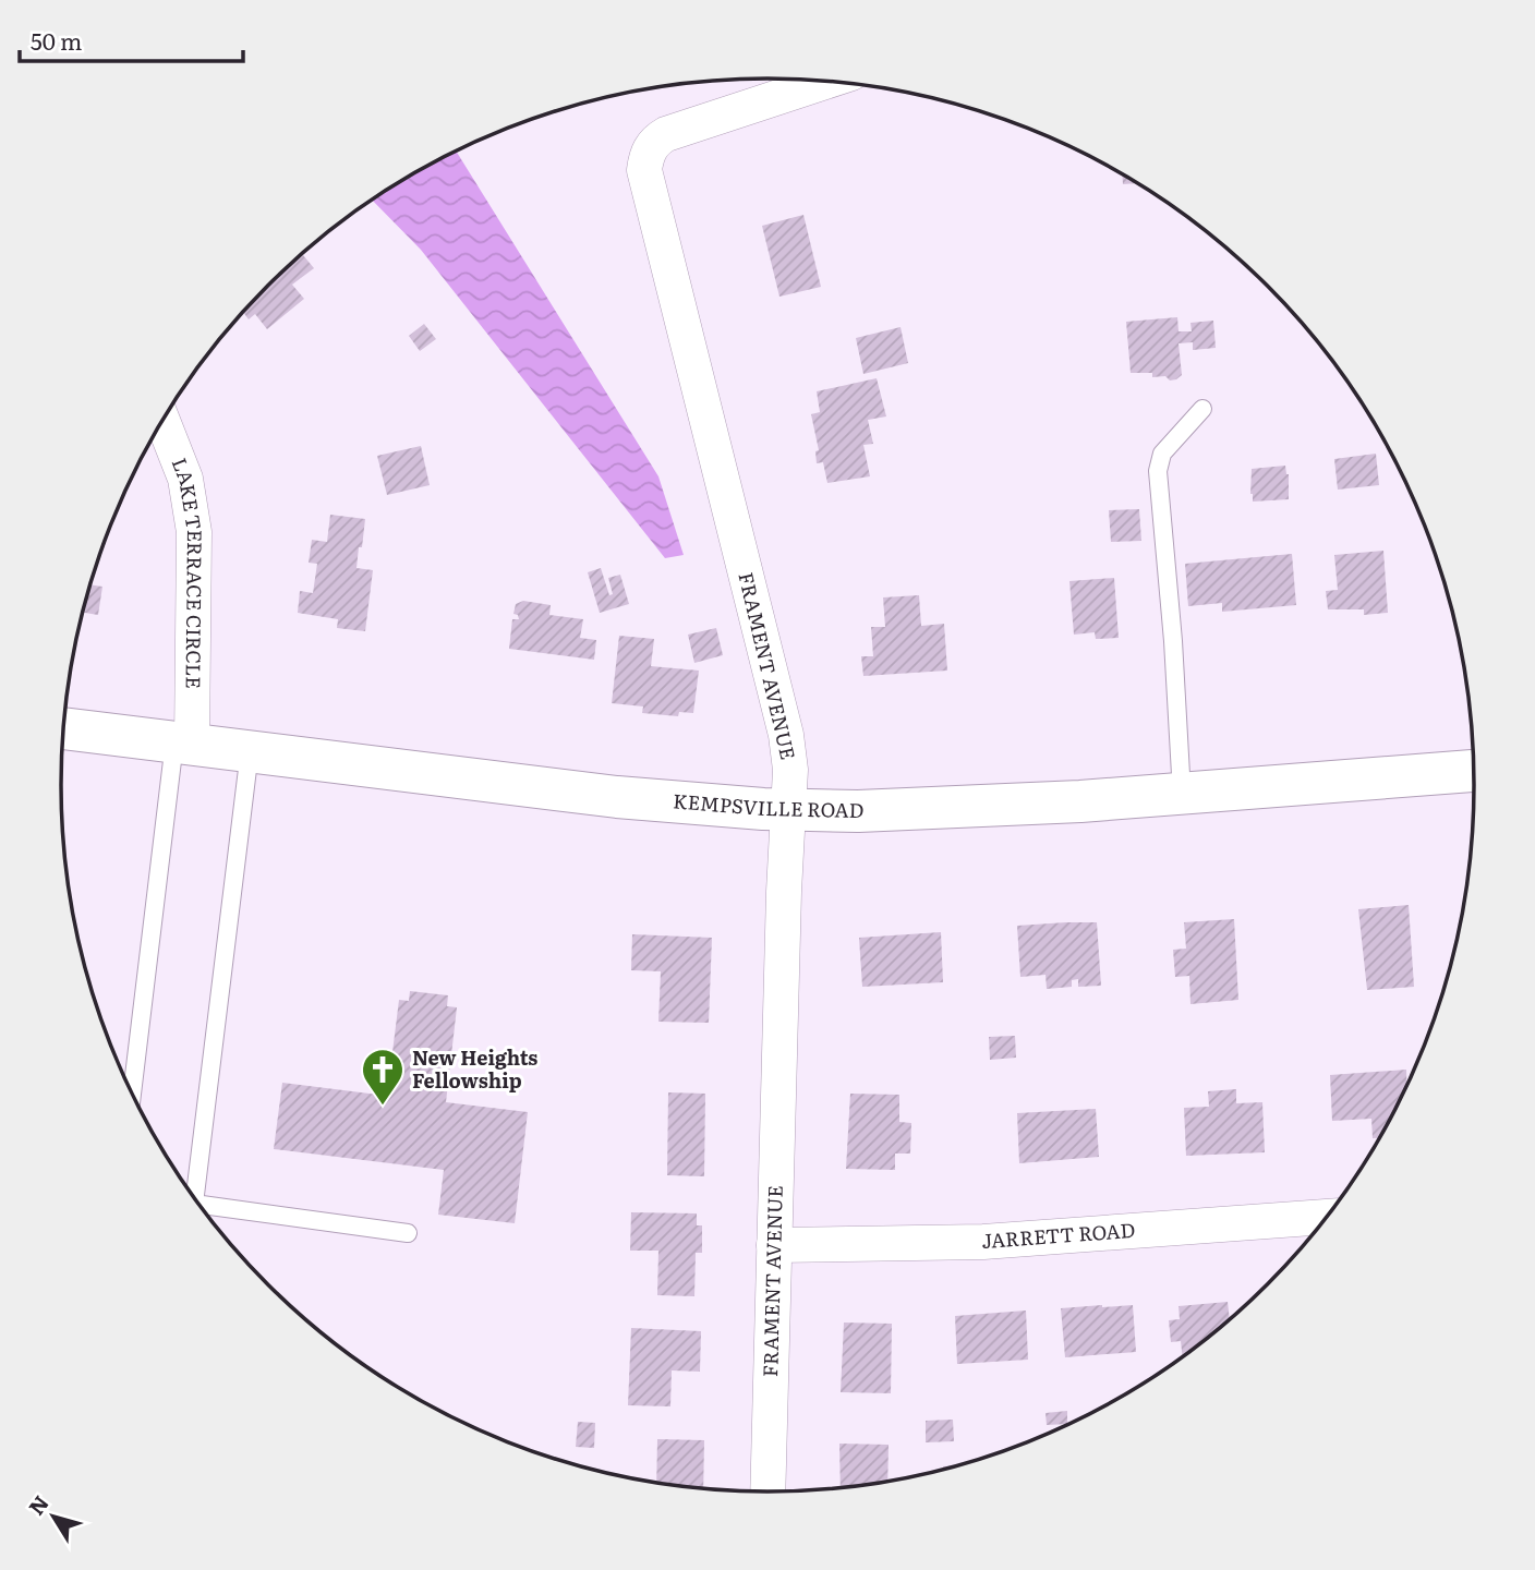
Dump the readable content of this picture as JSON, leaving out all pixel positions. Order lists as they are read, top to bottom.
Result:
{
  "streets": {
    "main road": ["KEMPSVILLE ROAD"],
    "street": ["LAKE TERRACE CIRCLE", "FRAMENT AVENUE", "JARRETT ROAD"]
  },
  "crossings": [
    ["LAKE TERRACE CIRCLE", "KEMPSVILLE ROAD"],
    ["FRAMENT AVENUE", "KEMPSVILLE ROAD"],
    ["FRAMENT AVENUE", "JARRETT ROAD"]
  ],
  "places": {
    "church": ["New Heights Fellowship"]
  },
  "scale_bar": "50 m",
  "north": "top left"
}
